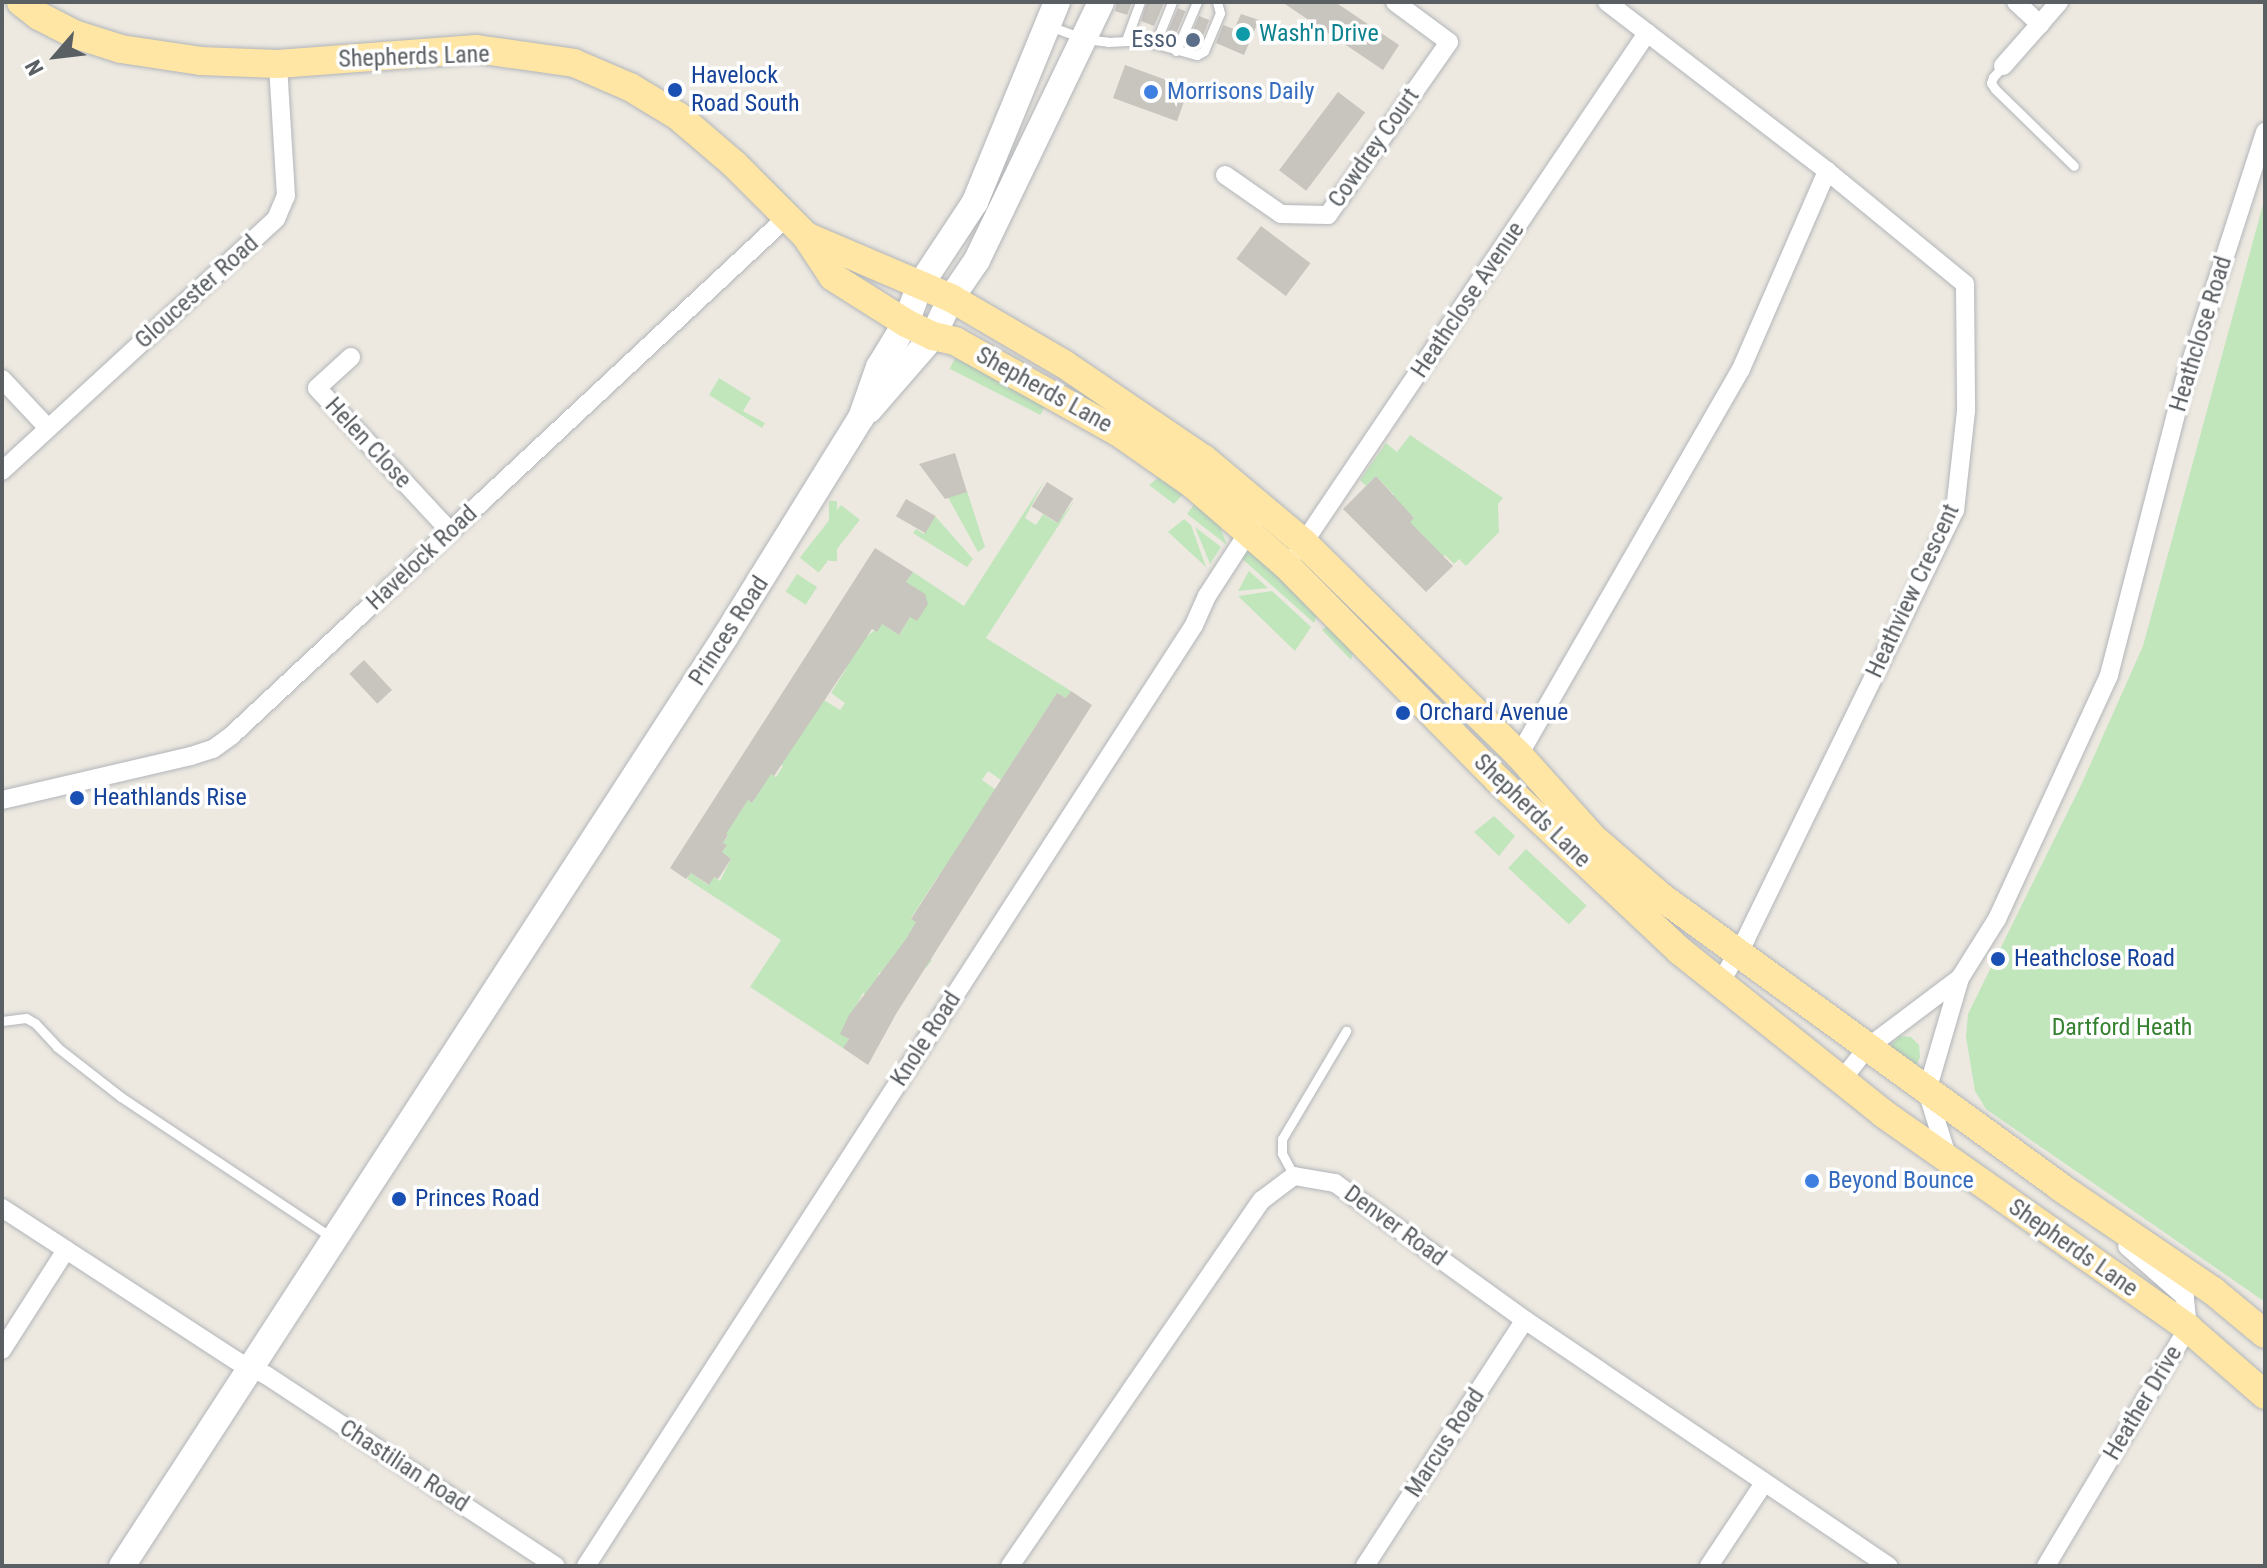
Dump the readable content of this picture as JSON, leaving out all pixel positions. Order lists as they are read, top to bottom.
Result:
{
  "streets": {
    "main road": ["Shepherds Lane", "Princes Road"],
    "street": [
      "Cowdrey Court",
      "Gloucester Road",
      "Heathclose Avenue",
      "Heathclose Road",
      "Helen Close",
      "Havelock Road",
      "Heathview Crescent",
      "Knole Road",
      "Denver Road",
      "Heather Drive",
      "Marcus Road",
      "Chastilian Road"
    ]
  },
  "crossings": [
    ["Shepherds Lane", "Gloucester Road"],
    ["Shepherds Lane", "Heathclose Avenue"],
    ["Shepherds Lane", "Heathclose Road"],
    ["Shepherds Lane", "Havelock Road"],
    ["Shepherds Lane", "Heathview Crescent"],
    ["Shepherds Lane", "Princes Road"],
    ["Shepherds Lane", "Knole Road"],
    ["Shepherds Lane", "Heather Drive"],
    ["Heathclose Avenue", "Heathview Crescent"],
    ["Helen Close", "Havelock Road"],
    ["Princes Road", "Chastilian Road"],
    ["Denver Road", "Marcus Road"]
  ],
  "parks": ["Dartford Heath"],
  "places": [
    "Wash'n Drive",
    "Esso",
    "Havelock Road South",
    "Morrisons Daily",
    "Orchard Avenue",
    "Heathlands Rise",
    "Heathclose Road",
    "Beyond Bounce",
    "Princes Road"
  ],
  "north": "bottom left"
}
